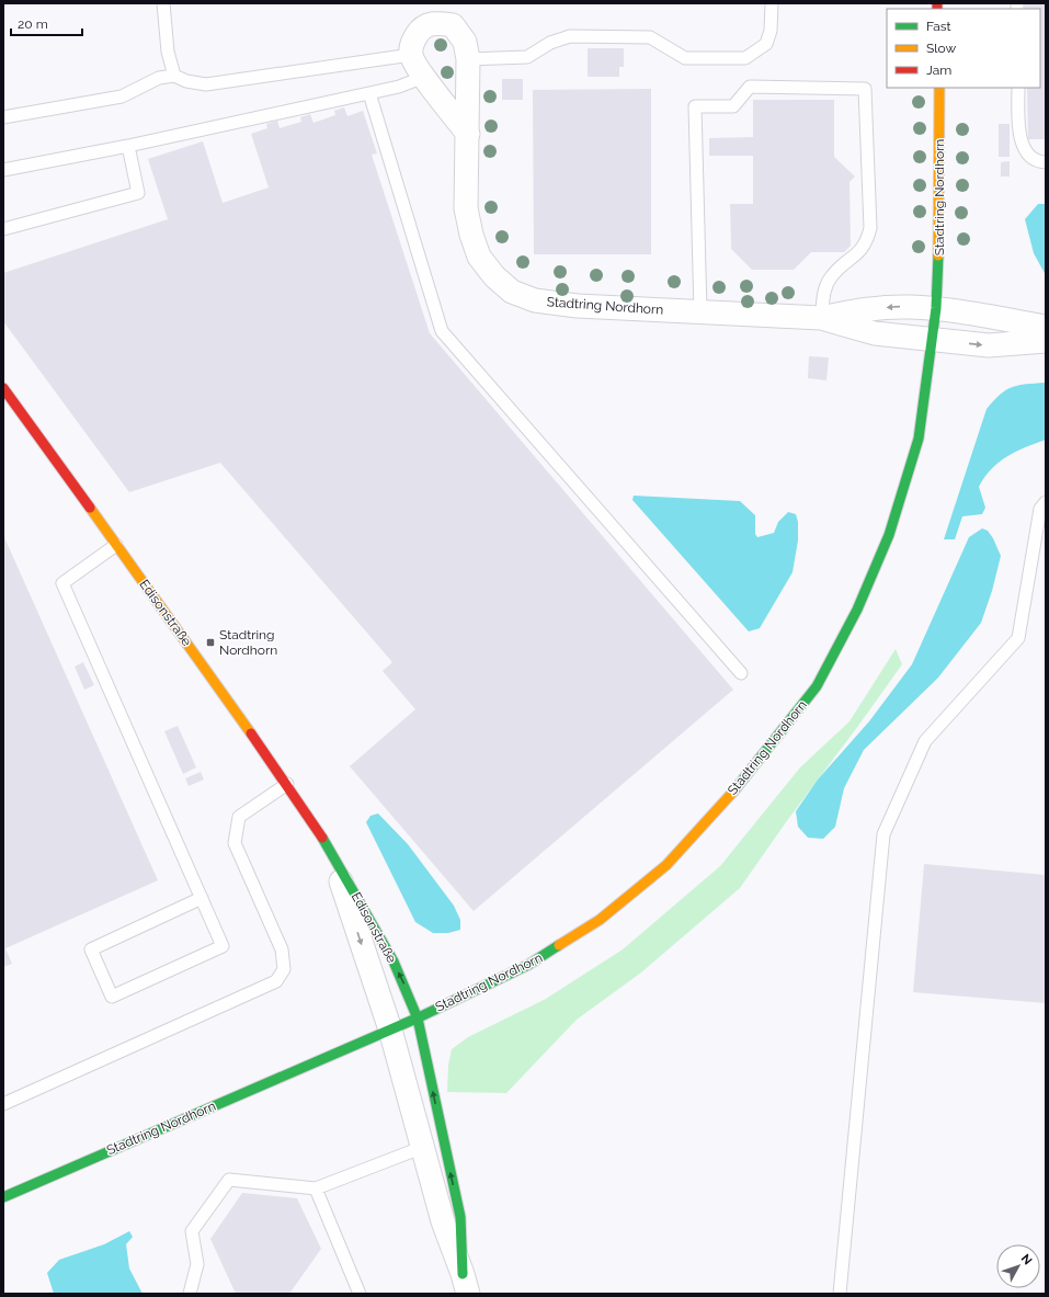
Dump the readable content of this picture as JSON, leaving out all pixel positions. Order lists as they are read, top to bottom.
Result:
{
  "streets": {
    "main road": ["Stadtring Nordhorn", "Edisonstraße"]
  },
  "crossings": [
    ["Stadtring Nordhorn", "Edisonstraße"]
  ],
  "places": {
    "transit": ["Stadtring Nordhorn"]
  },
  "legend": ["Fast", "Slow", "Jam"],
  "scale_bar": "20 m",
  "north": "top right"
}
